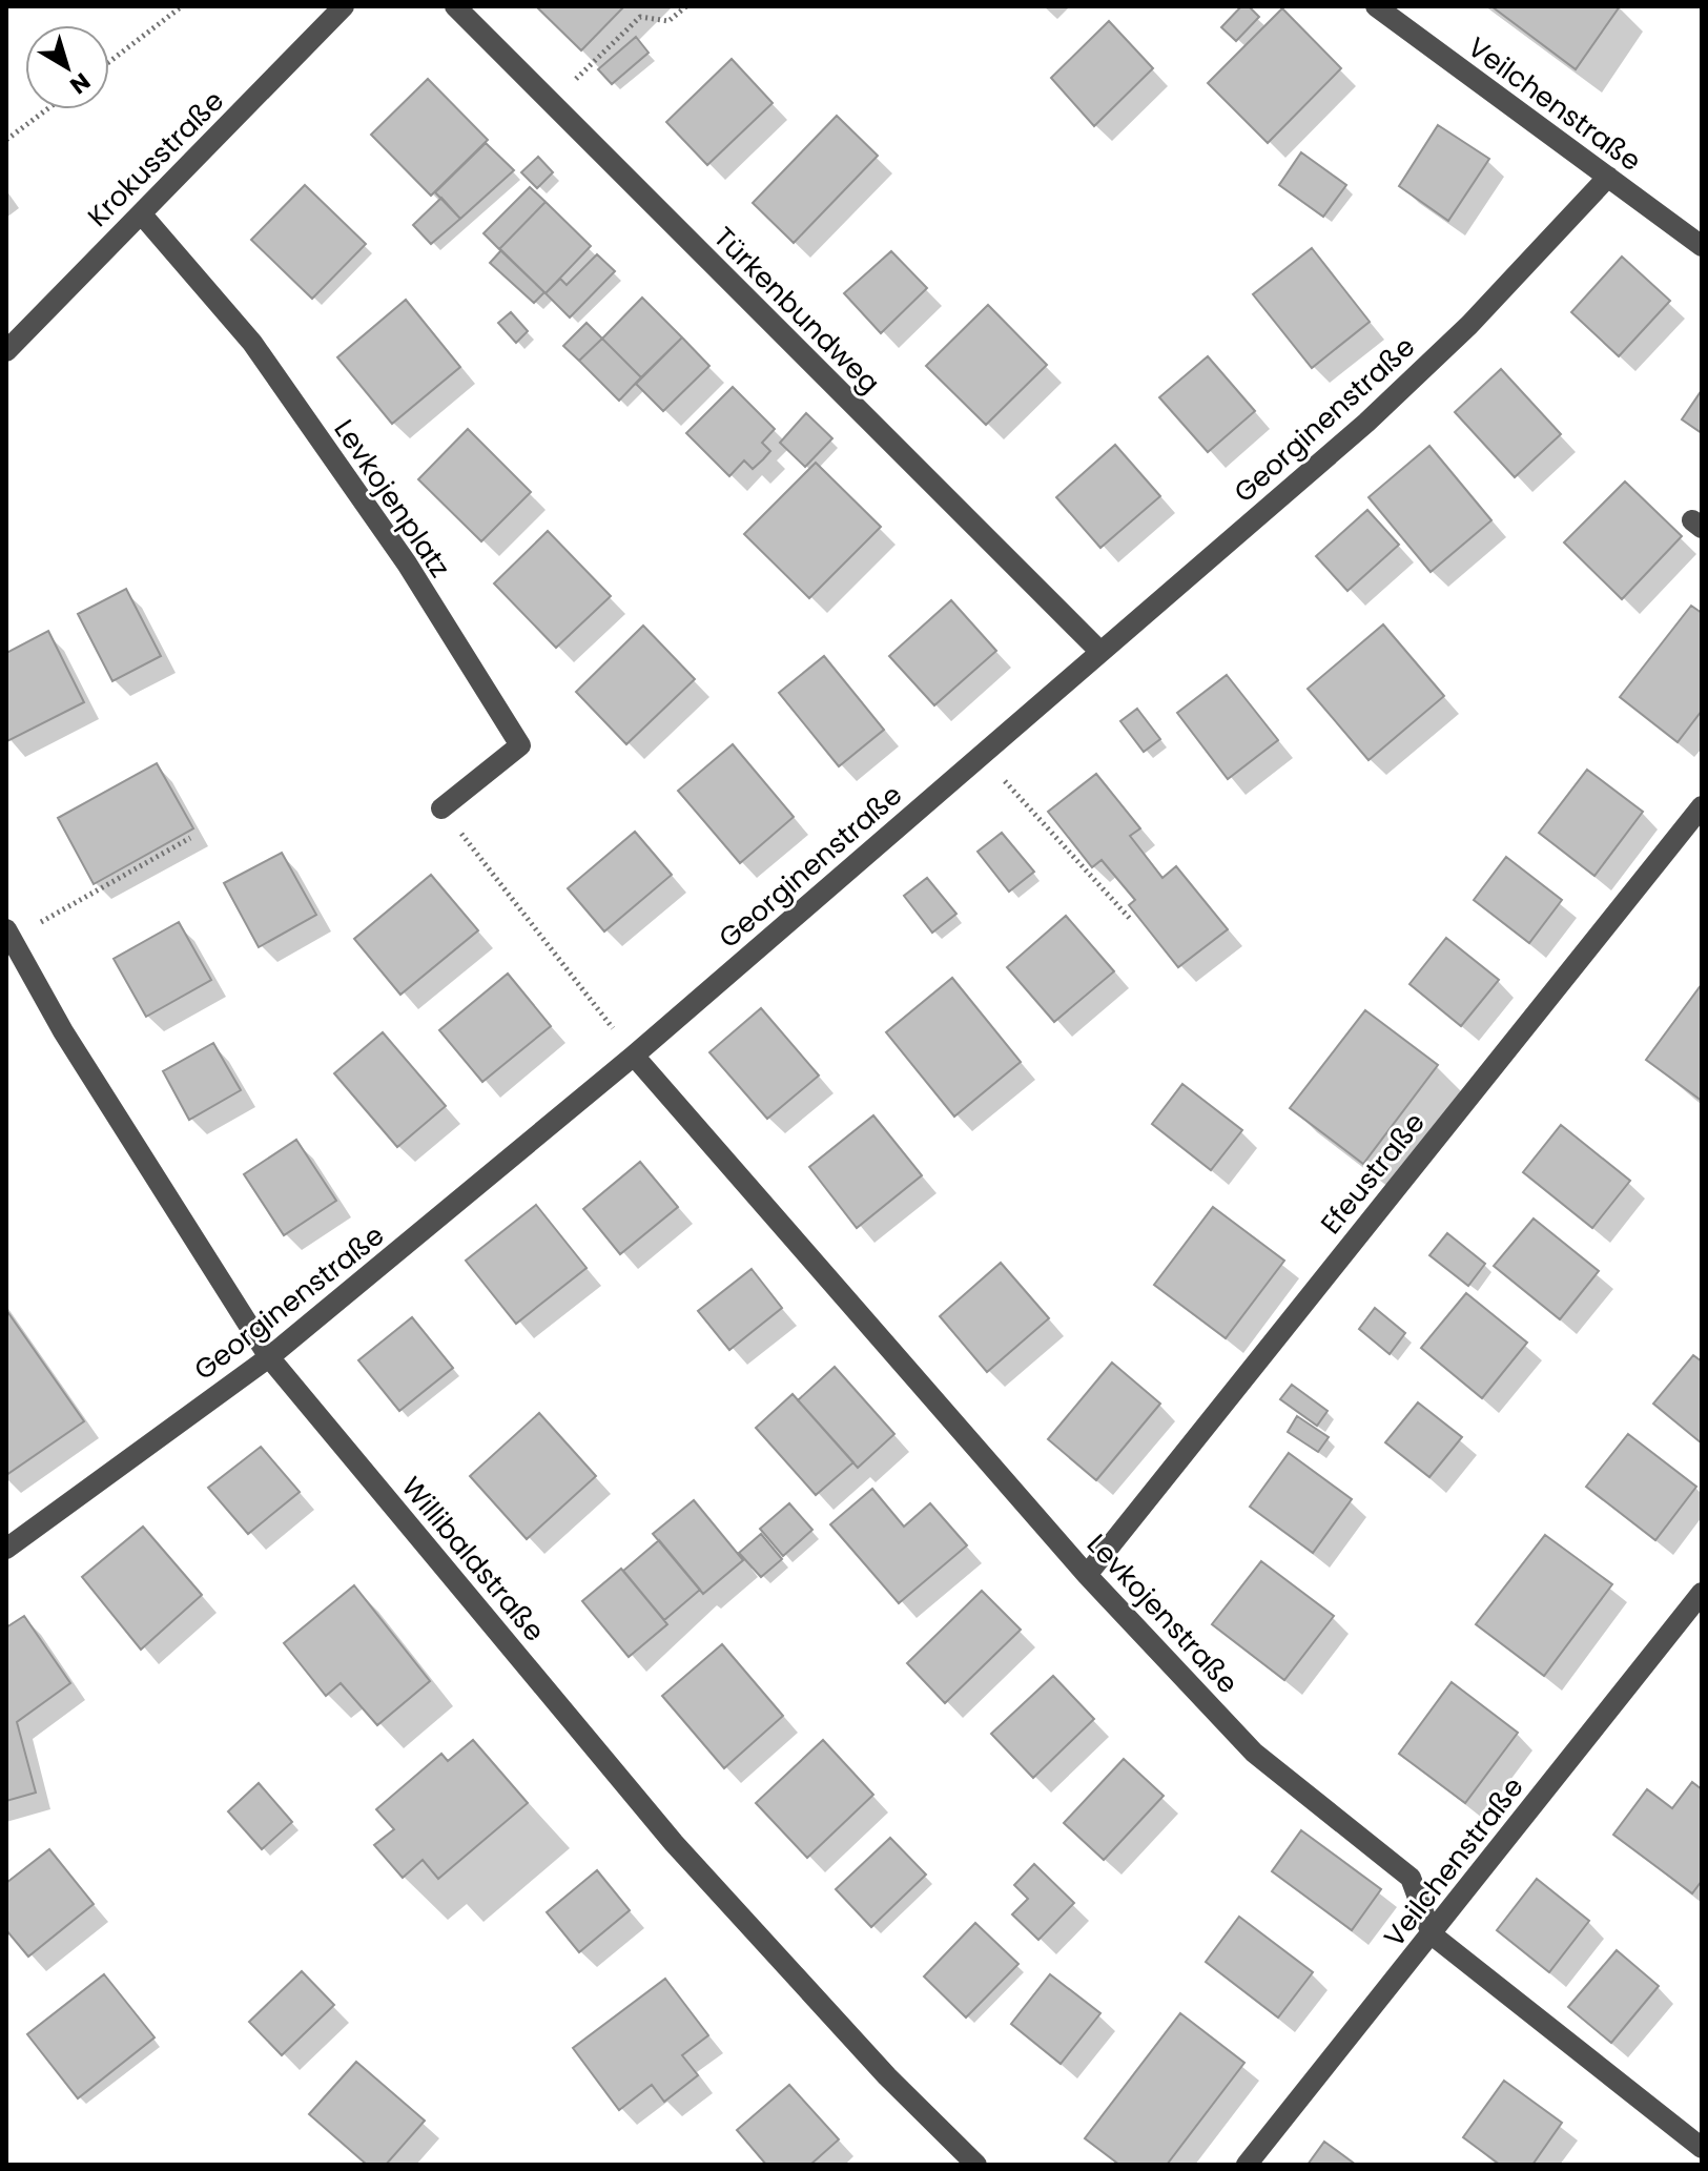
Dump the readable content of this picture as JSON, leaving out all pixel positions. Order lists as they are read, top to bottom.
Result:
{
  "streets": {
    "street": [
      "Veilchenstraße",
      "Krokusstraße",
      "Türkenbundweg",
      "Georginenstraße",
      "Levkojenplatz",
      "Efeustraße",
      "Willibaldstraße",
      "Levkojenstraße"
    ]
  },
  "crossings": [
    ["Veilchenstraße", "Georginenstraße"],
    ["Veilchenstraße", "Levkojenstraße"],
    ["Krokusstraße", "Levkojenplatz"],
    ["Türkenbundweg", "Georginenstraße"],
    ["Georginenstraße", "Willibaldstraße"],
    ["Georginenstraße", "Levkojenstraße"],
    ["Efeustraße", "Levkojenstraße"]
  ],
  "north": "bottom right"
}
